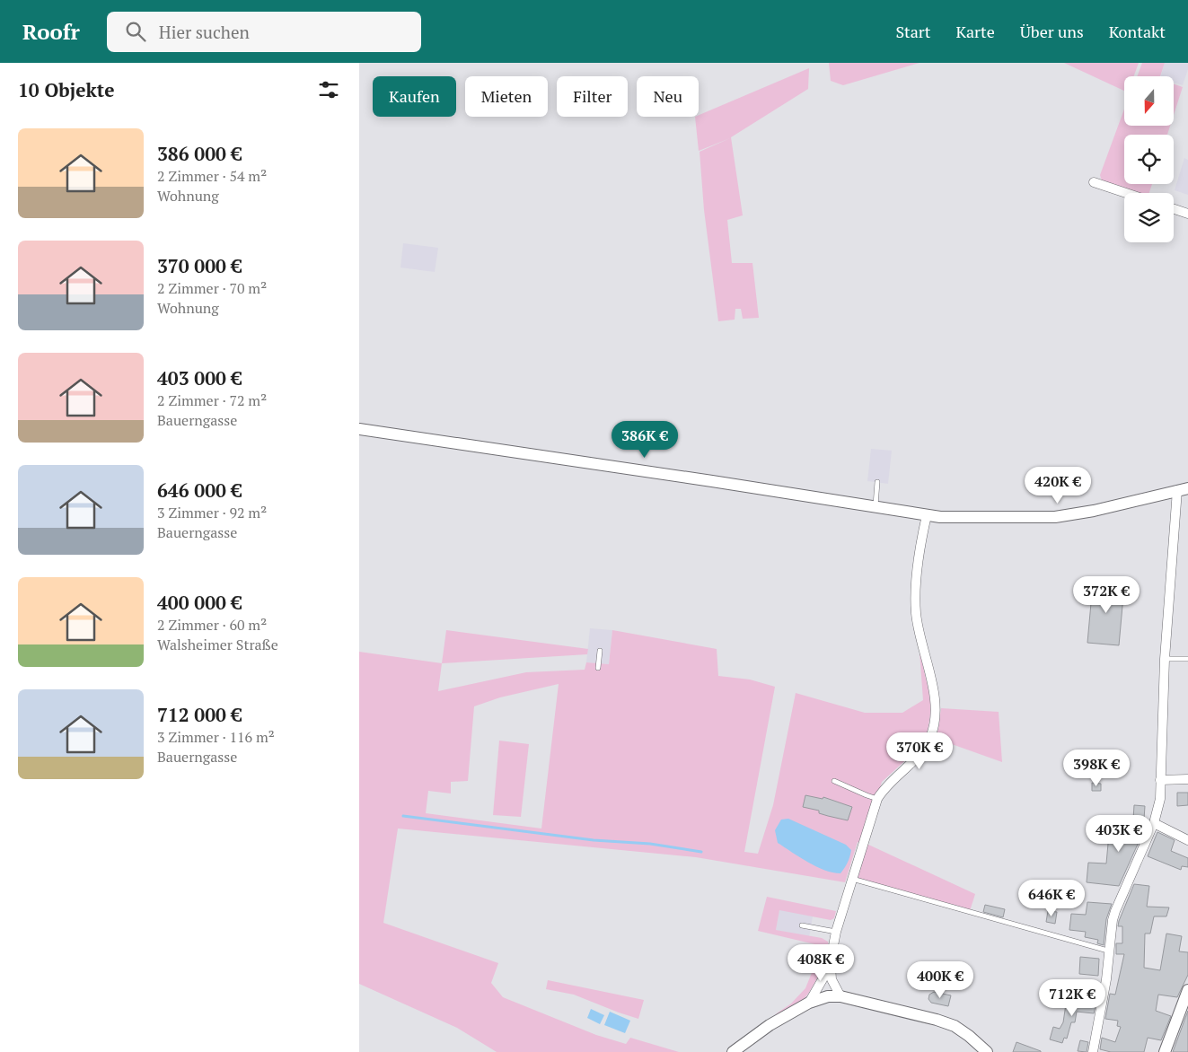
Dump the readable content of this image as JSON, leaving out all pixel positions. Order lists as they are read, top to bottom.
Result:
{
  "north": "bottom",
  "page": {
    "header": "Roofr",
    "search": "Hier suchen",
    "nav": [
      "Start",
      "Karte",
      "Über uns",
      "Kontakt"
    ],
    "heading": "10 Objekte",
    "chip": [
      "Kaufen",
      "Mieten",
      "Filter",
      "Neu"
    ],
    "list": [
      {
        "name": "386 000 €",
        "note": "2 Zimmer · 54 m² · Wohnung"
      },
      {
        "name": "370 000 €",
        "note": "2 Zimmer · 70 m² · Wohnung"
      },
      {
        "name": "403 000 €",
        "note": "2 Zimmer · 72 m² · Bauerngasse"
      },
      {
        "name": "646 000 €",
        "note": "3 Zimmer · 92 m² · Bauerngasse"
      },
      {
        "name": "400 000 €",
        "note": "2 Zimmer · 60 m² · Walsheimer Straße"
      },
      {
        "name": "712 000 €",
        "note": "3 Zimmer · 116 m² · Bauerngasse"
      }
    ],
    "price": [
      "386K €",
      "420K €",
      "372K €",
      "370K €",
      "398K €",
      "403K €",
      "646K €",
      "408K €",
      "400K €",
      "712K €"
    ]
  }
}
